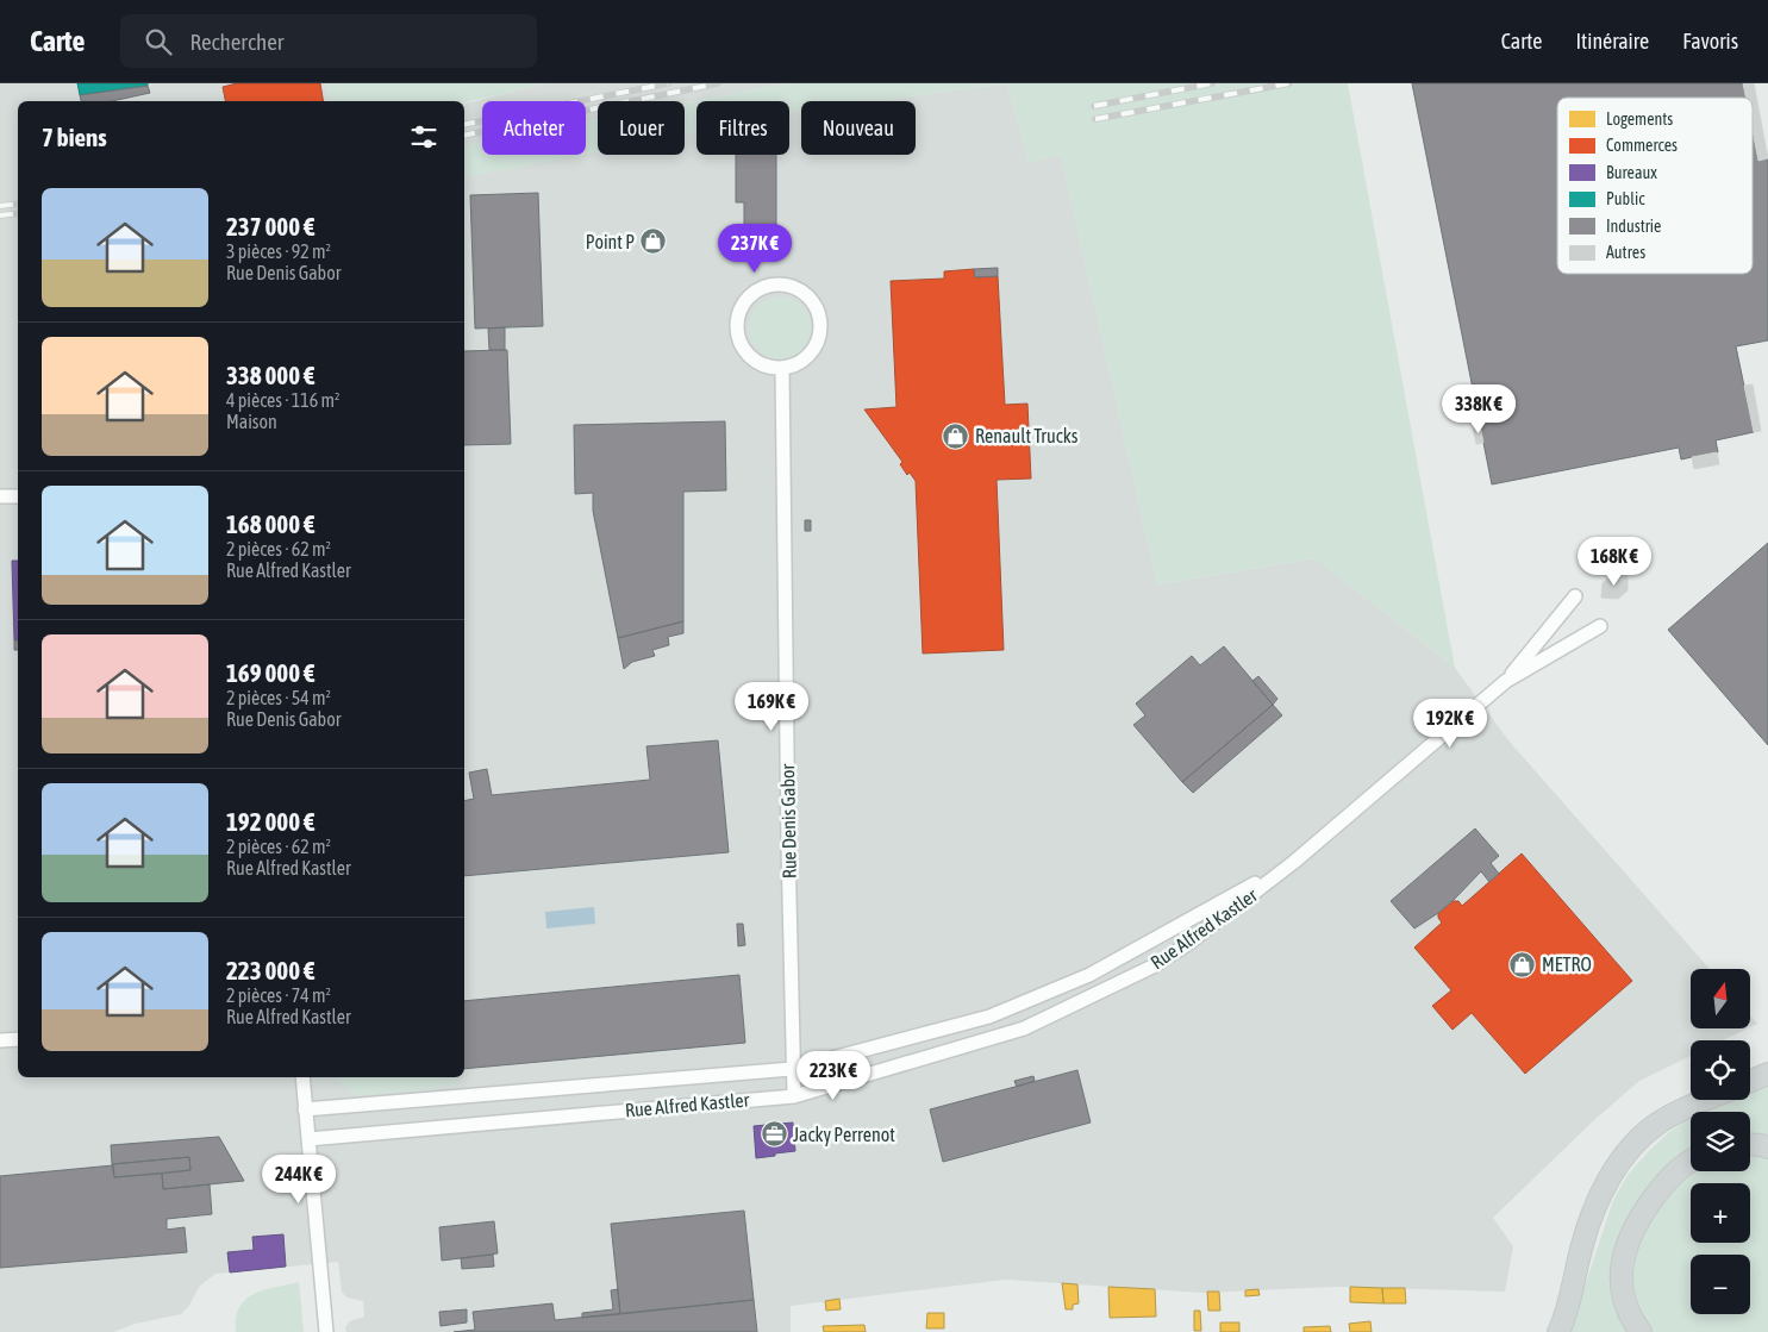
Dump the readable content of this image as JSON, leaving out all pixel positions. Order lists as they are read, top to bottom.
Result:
{
  "streets": {
    "street": ["Rue Denis Gabor", "Rue Alfred Kastler"]
  },
  "crossings": [
    ["Rue Denis Gabor", "Rue Alfred Kastler"]
  ],
  "places": {
    "shop": ["Point P", "Renault Trucks", "METRO"],
    "office": ["Jacky Perrenot"]
  },
  "legend": [
    "Logements",
    "Commerces",
    "Bureaux",
    "Public",
    "Industrie",
    "Autres"
  ],
  "north": "top",
  "page": {
    "header": "Carte",
    "search": "Rechercher",
    "nav": ["Carte", "Itinéraire", "Favoris"],
    "chip": [
      "Acheter",
      "Louer",
      "Filtres",
      "Nouveau"
    ],
    "heading": "7 biens",
    "list": [
      {
        "name": "237 000 €",
        "note": "3 pièces · 92 m² · Rue Denis Gabor"
      },
      {
        "name": "338 000 €",
        "note": "4 pièces · 116 m² · Maison"
      },
      {
        "name": "168 000 €",
        "note": "2 pièces · 62 m² · Rue Alfred Kastler"
      },
      {
        "name": "169 000 €",
        "note": "2 pièces · 54 m² · Rue Denis Gabor"
      },
      {
        "name": "192 000 €",
        "note": "2 pièces · 62 m² · Rue Alfred Kastler"
      },
      {
        "name": "223 000 €",
        "note": "2 pièces · 74 m² · Rue Alfred Kastler"
      }
    ],
    "price": [
      "237K €",
      "338K €",
      "168K €",
      "169K €",
      "192K €",
      "223K €",
      "244K €"
    ],
    "map_buttons": ["+", "−"]
  }
}
